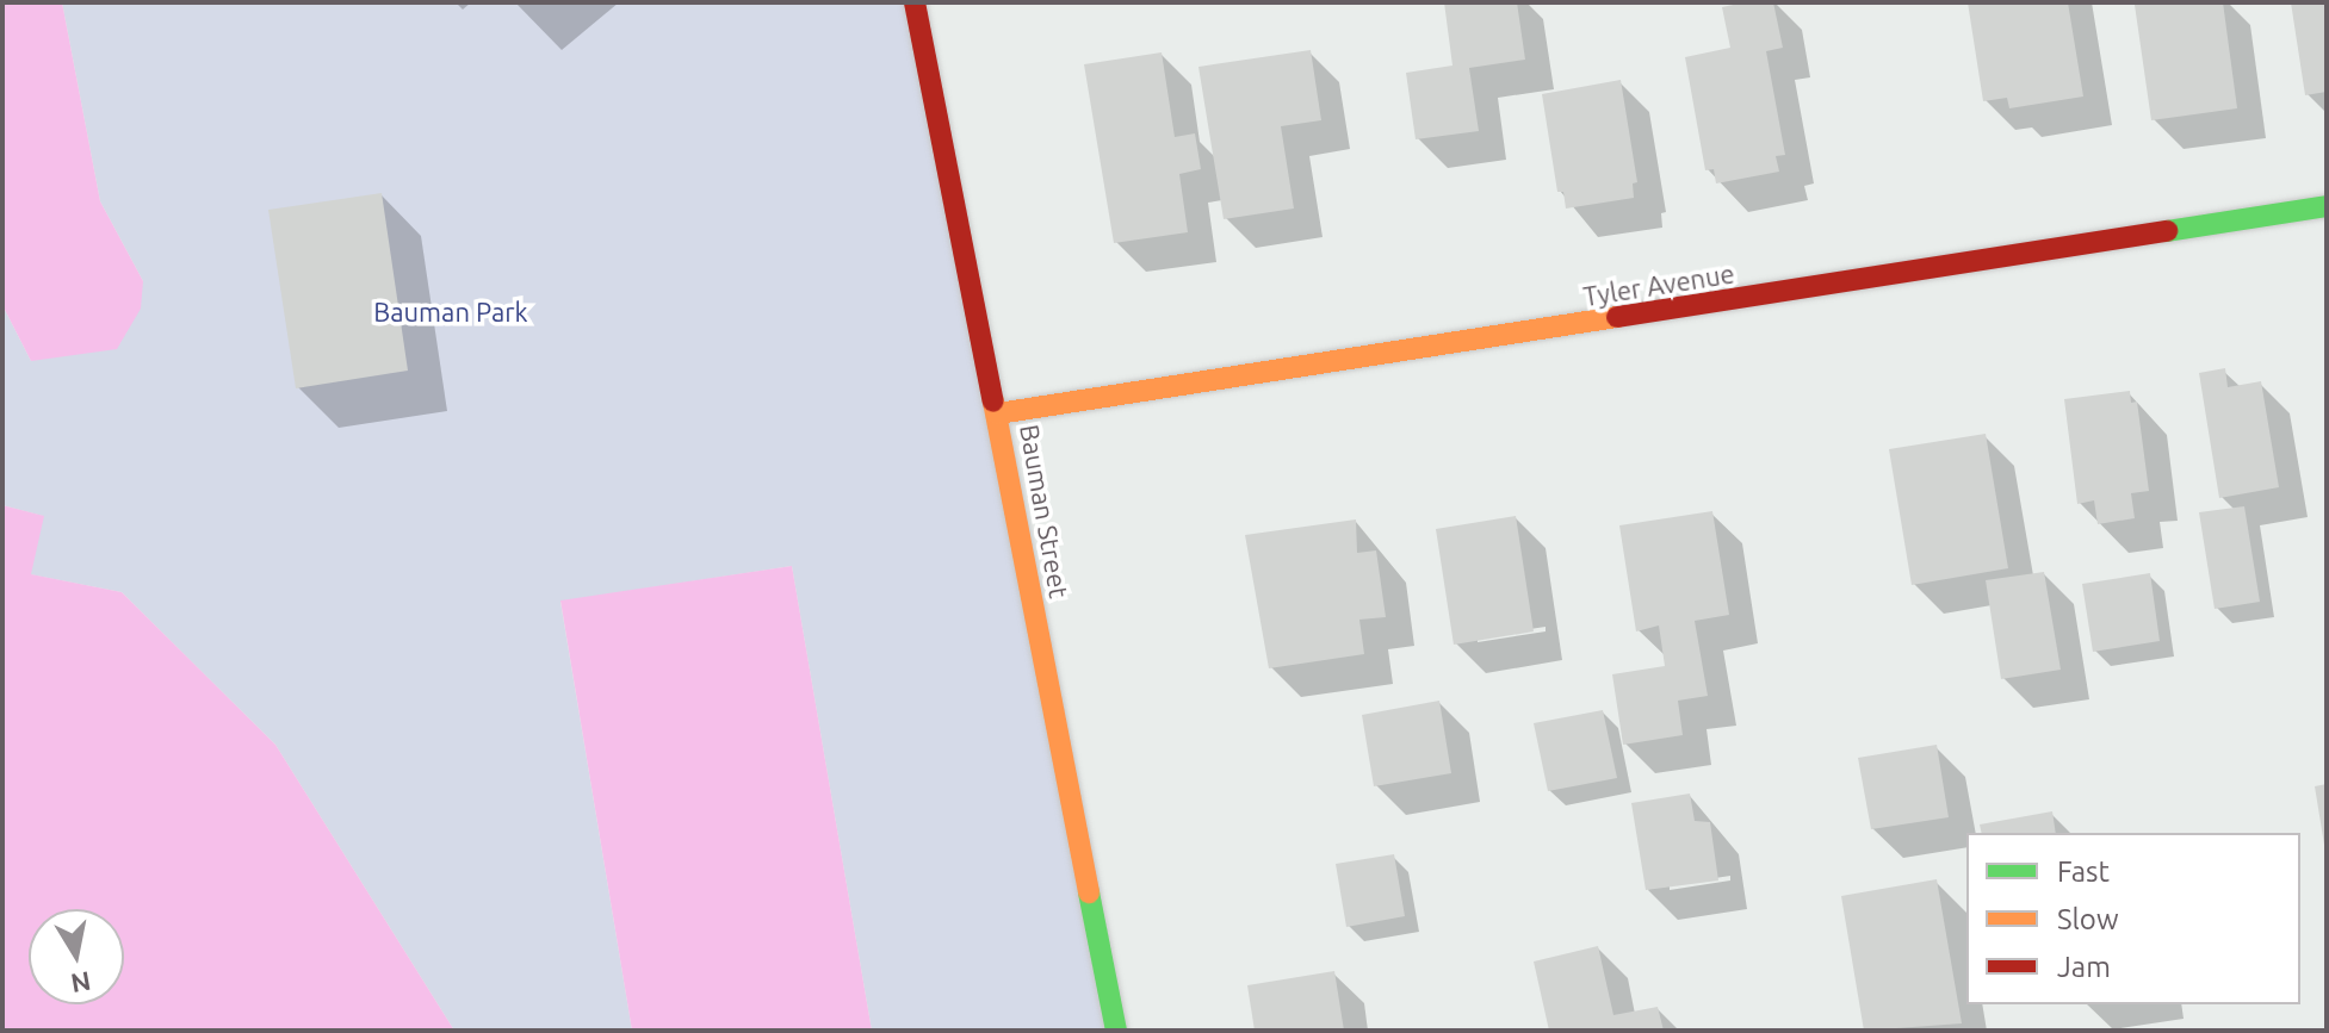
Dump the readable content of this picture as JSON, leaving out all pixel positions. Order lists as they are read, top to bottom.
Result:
{
  "streets": {
    "street": ["Tyler Avenue", "Bauman Street"]
  },
  "crossings": [
    ["Tyler Avenue", "Bauman Street"]
  ],
  "parks": ["Bauman Park"],
  "legend": ["Fast", "Slow", "Jam"],
  "north": "bottom"
}
